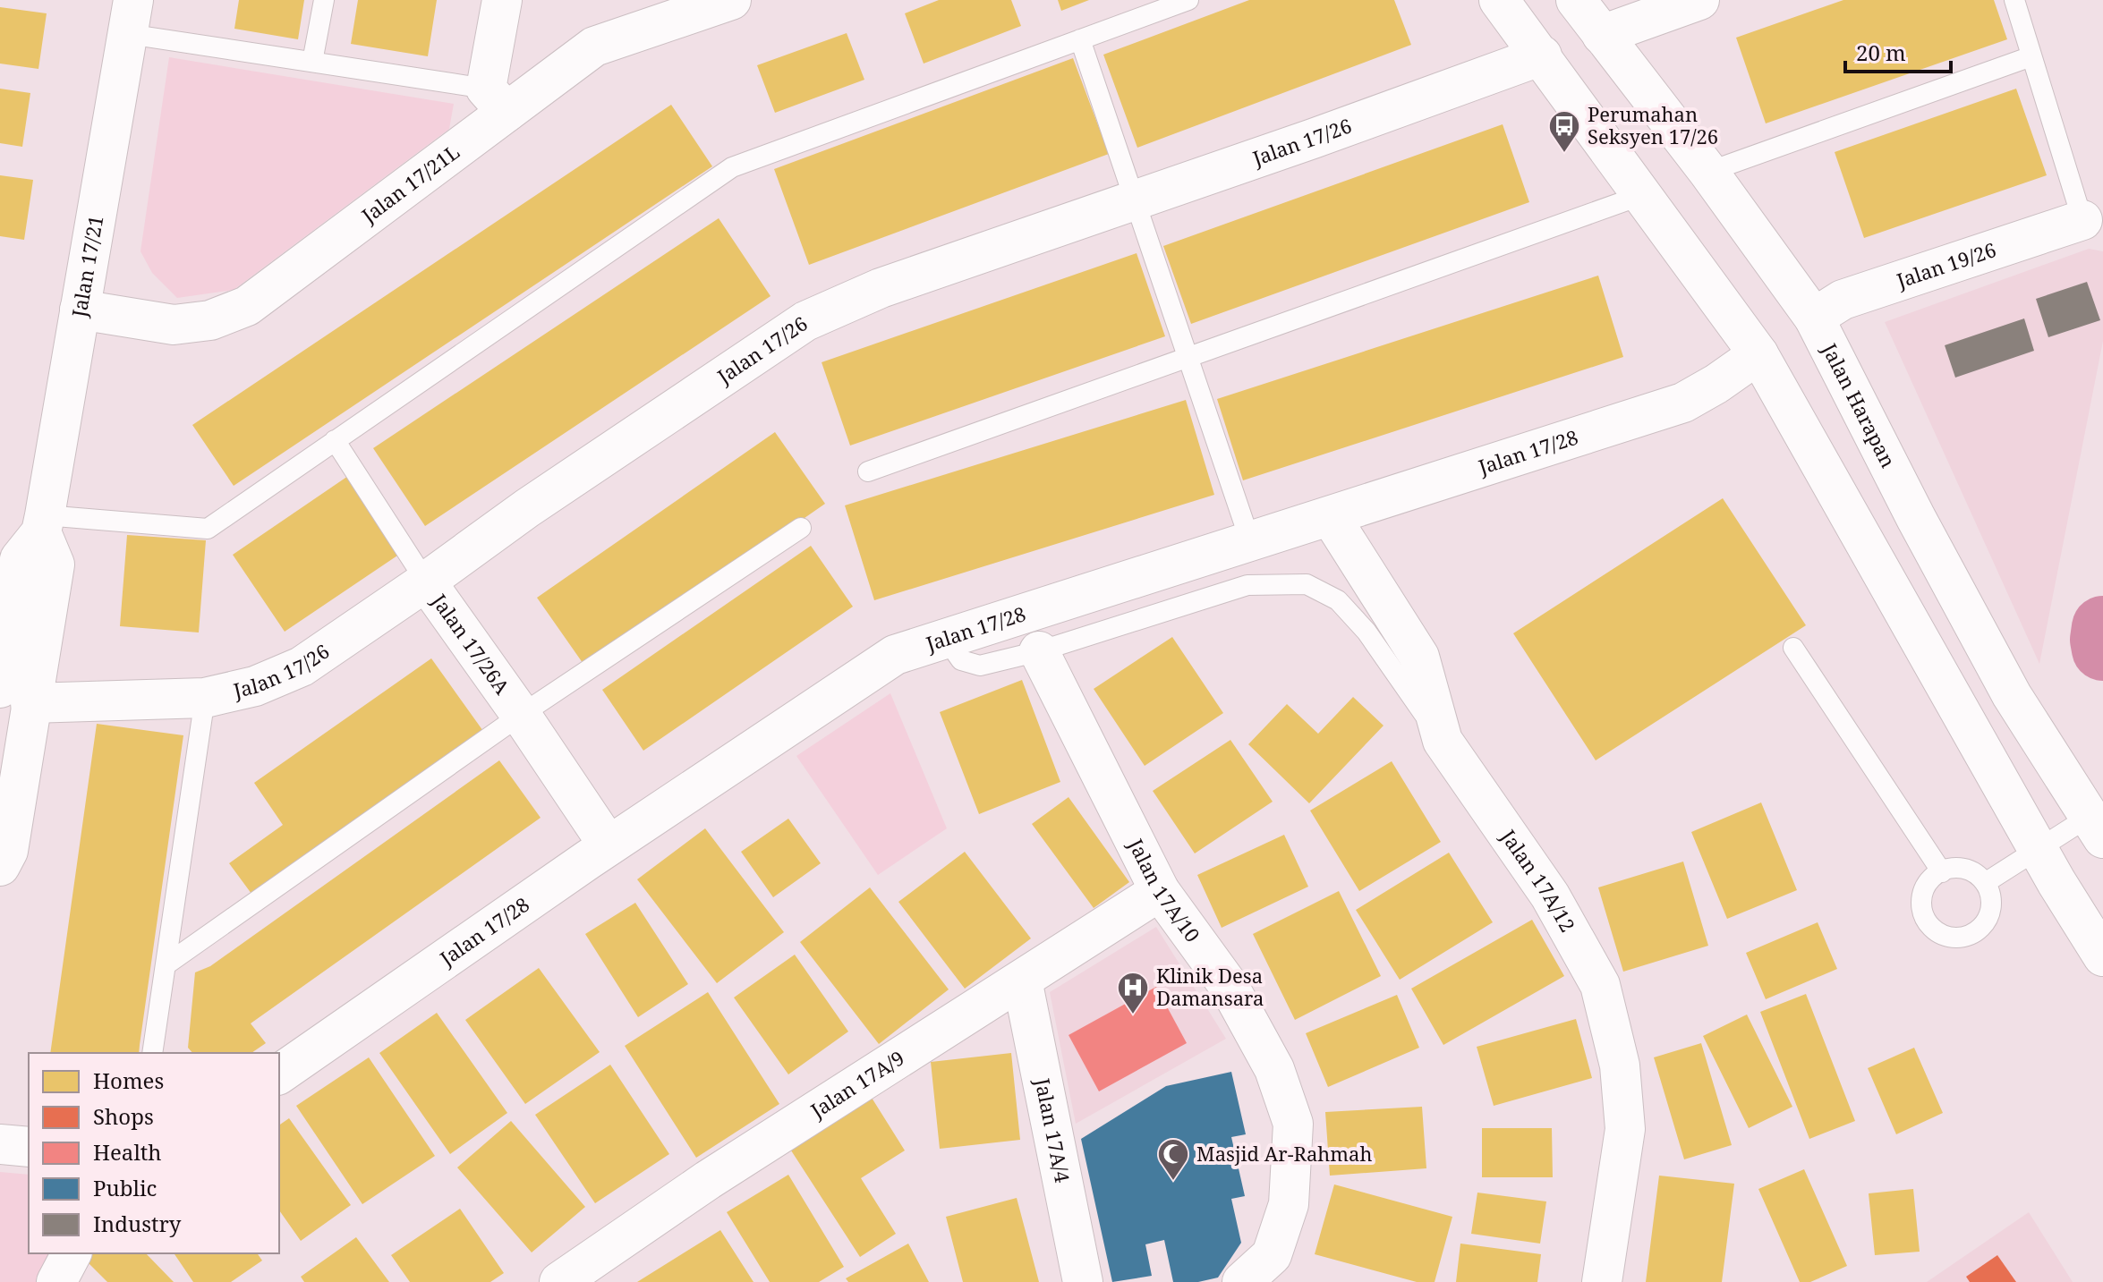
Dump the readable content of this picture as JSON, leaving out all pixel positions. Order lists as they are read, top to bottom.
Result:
{
  "streets": {
    "street": [
      "Jalan 17/26",
      "Jalan 17/21L",
      "Jalan 19/26",
      "Jalan 17/21",
      "Jalan Harapan",
      "Jalan 17/28",
      "Jalan 17/26A",
      "Jalan 17A/12",
      "Jalan 17A/10",
      "Jalan 17A/9",
      "Jalan 17A/4"
    ]
  },
  "crossings": [
    ["Jalan 17/26", "Jalan 17/21"],
    ["Jalan 17/26", "Jalan 17/26A"],
    ["Jalan 17/21L", "Jalan 17/21"],
    ["Jalan 19/26", "Jalan Harapan"],
    ["Jalan 17/28", "Jalan 17/26A"],
    ["Jalan 17/28", "Jalan 17A/12"],
    ["Jalan 17A/10", "Jalan 17A/9"],
    ["Jalan 17A/9", "Jalan 17A/4"]
  ],
  "places": {
    "bus stop": ["Perumahan Seksyen 17/26"],
    "hospital": ["Klinik Desa Damansara"],
    "mosque": ["Masjid Ar-Rahmah"]
  },
  "legend": [
    "Homes",
    "Shops",
    "Health",
    "Public",
    "Industry"
  ],
  "scale_bar": "20 m"
}
